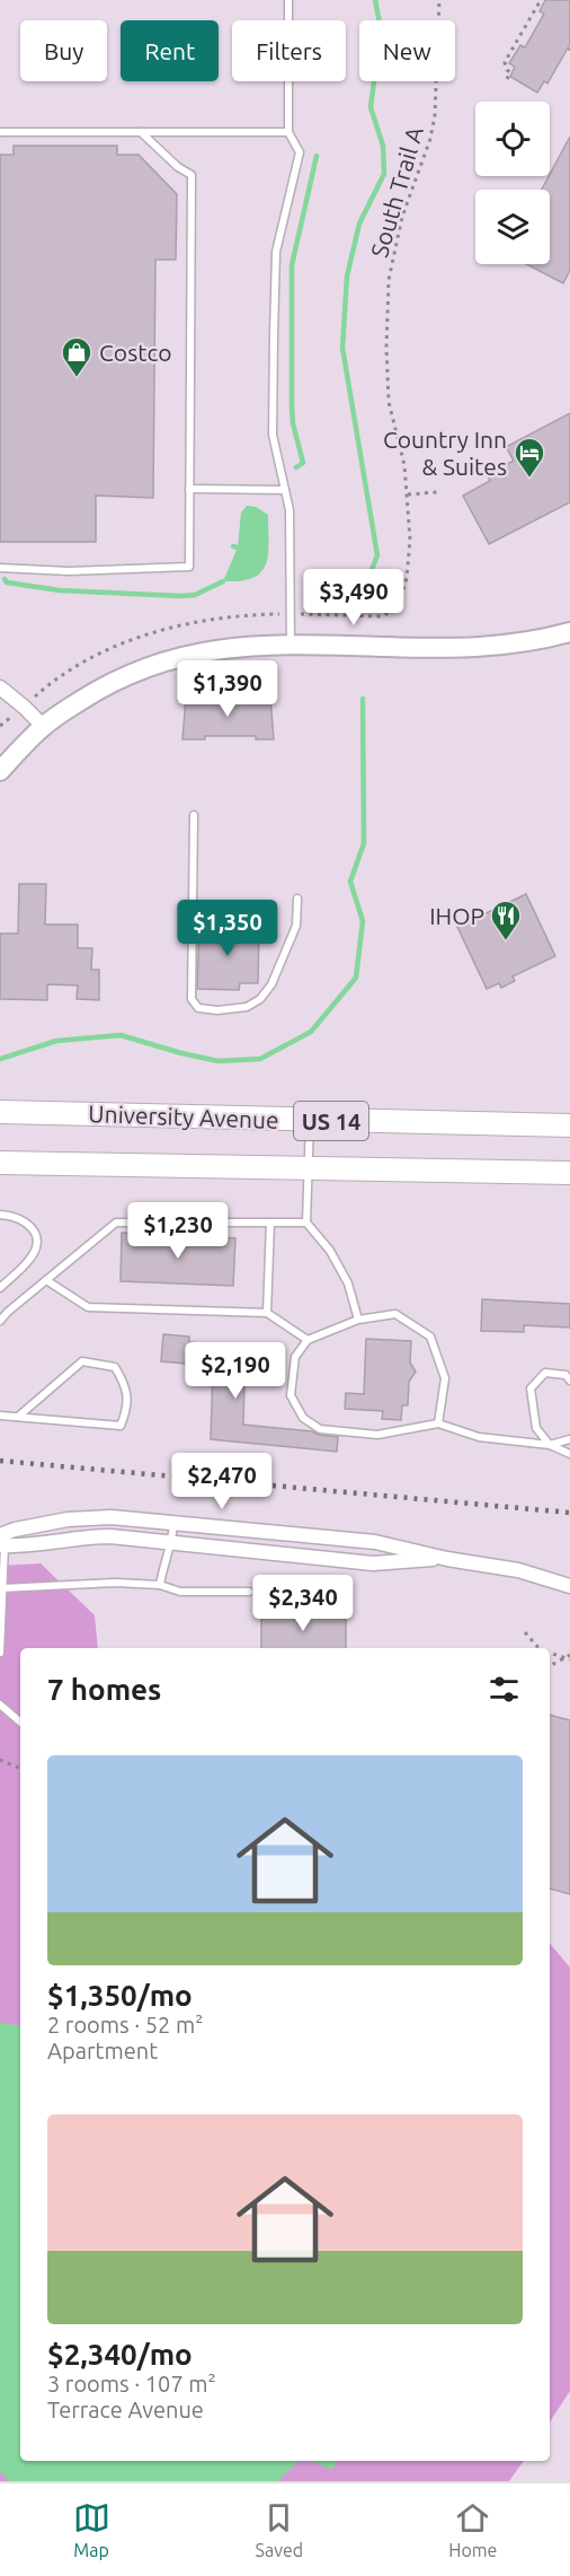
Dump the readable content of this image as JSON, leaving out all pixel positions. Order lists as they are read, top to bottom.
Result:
{
  "streets": {
    "main road": ["University Avenue", "US 14"],
    "path": ["South Trail A"]
  },
  "places": {
    "shop": ["Costco"],
    "hotel": ["Country Inn & Suites"],
    "restaurant": ["IHOP"]
  },
  "page": {
    "chip": [
      "Buy",
      "Rent",
      "Filters",
      "New"
    ],
    "price": [
      "$3,490",
      "$1,390",
      "$1,350",
      "$1,230",
      "$2,190",
      "$2,470",
      "$2,340"
    ],
    "heading": "7 homes",
    "list": [
      {
        "name": "$1,350/mo",
        "note": "2 rooms · 52 m² · Apartment"
      },
      {
        "name": "$2,340/mo",
        "note": "3 rooms · 107 m² · Terrace Avenue"
      }
    ],
    "tabs": ["Map", "Saved", "Home"]
  }
}
